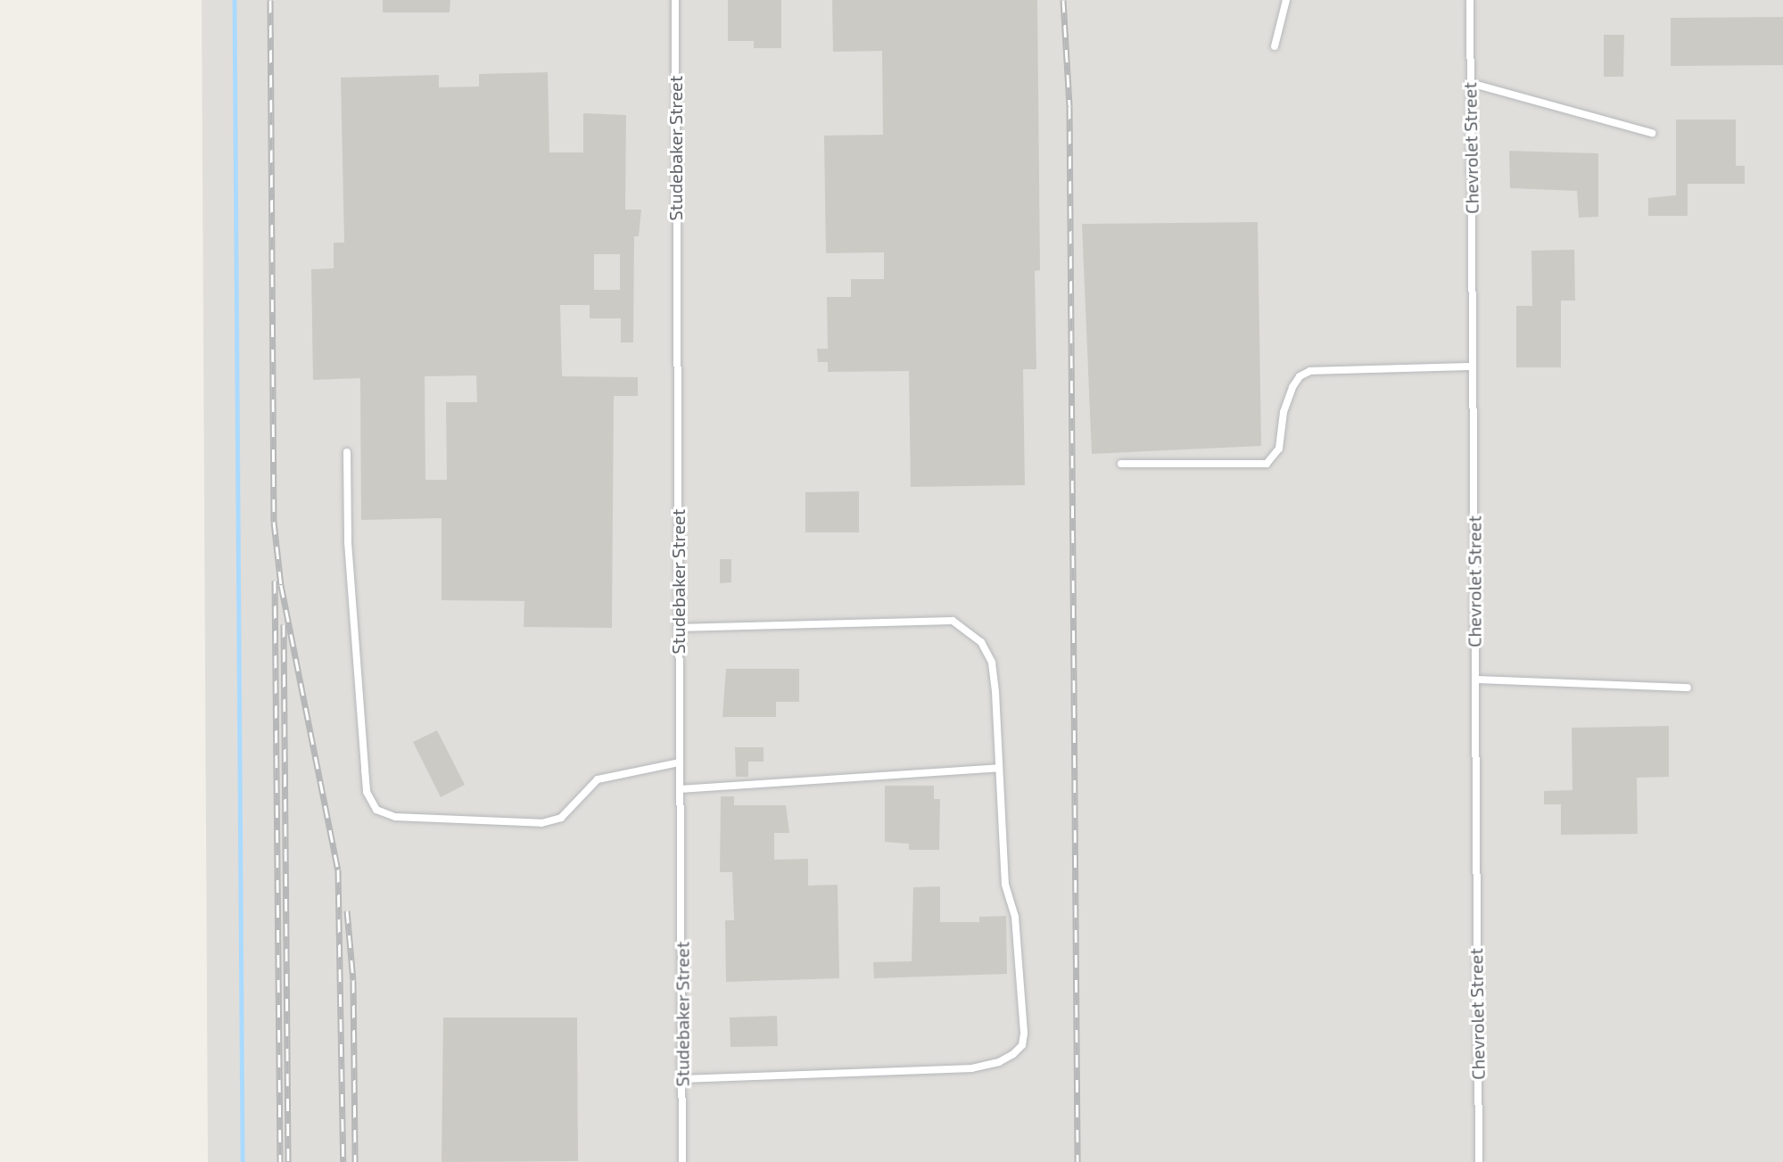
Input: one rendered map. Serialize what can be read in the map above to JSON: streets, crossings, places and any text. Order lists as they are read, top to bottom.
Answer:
{
  "streets": {
    "lane": ["Studebaker Street", "Chevrolet Street"]
  }
}
